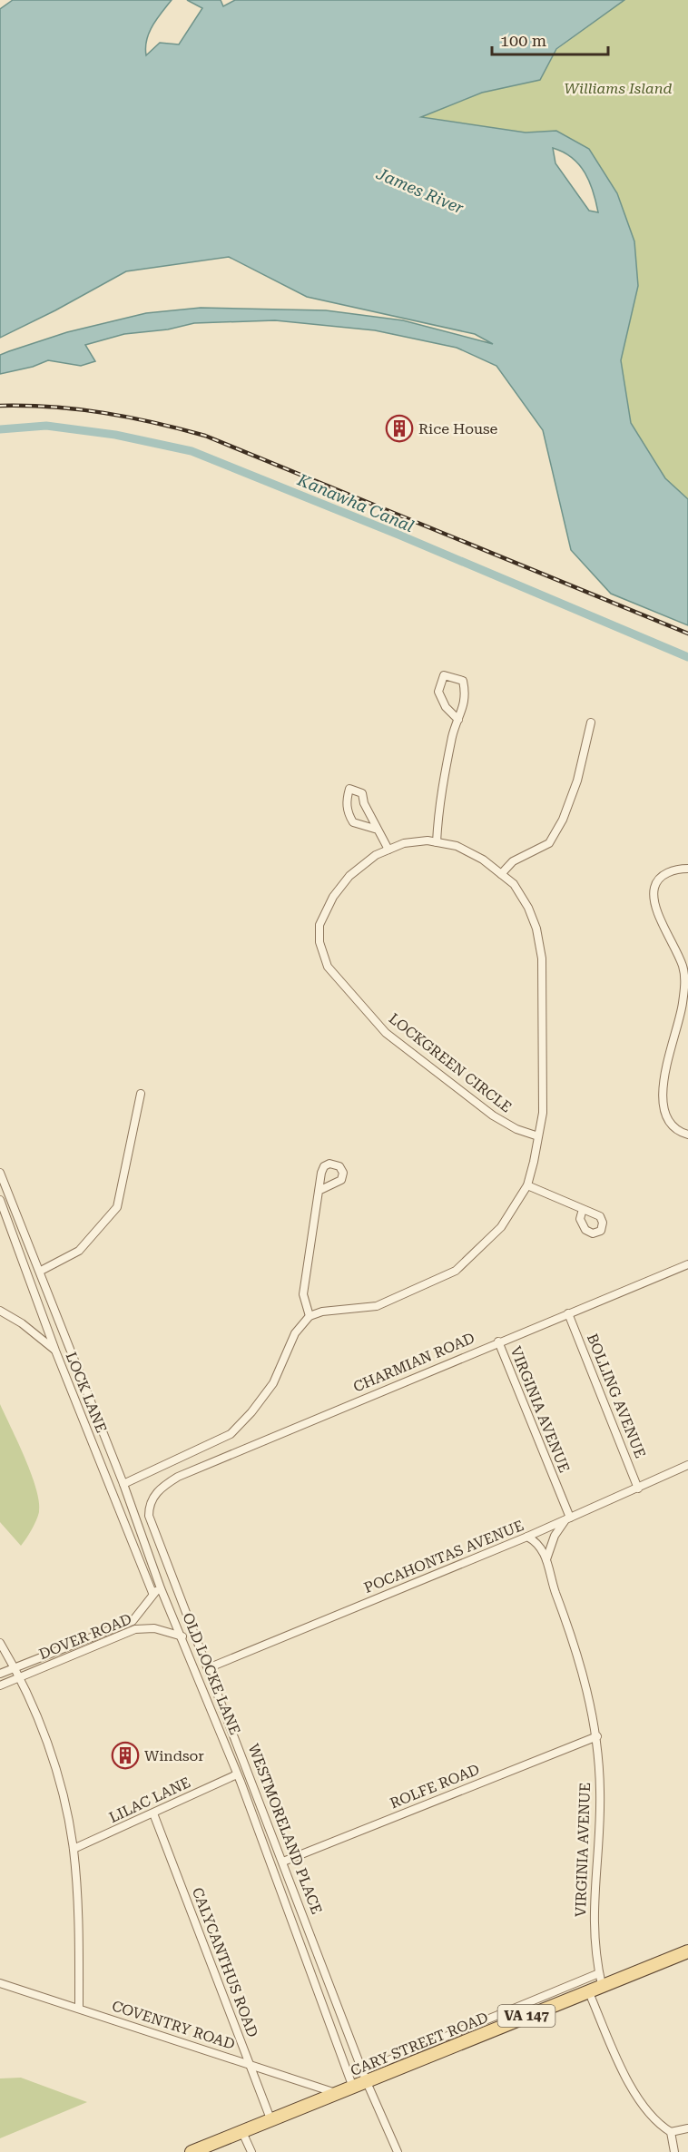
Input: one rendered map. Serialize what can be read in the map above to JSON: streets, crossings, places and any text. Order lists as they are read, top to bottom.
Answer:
{
  "streets": {
    "main road": ["VA 147", "CARY STREET ROAD"],
    "street": [
      "LOCKGREEN CIRCLE",
      "CHARMIAN ROAD",
      "LOCK LANE",
      "BOLLING AVENUE",
      "VIRGINIA AVENUE",
      "POCAHONTAS AVENUE",
      "DOVER ROAD",
      "OLD LOCKE LANE",
      "ROLFE ROAD",
      "LILAC LANE",
      "WESTMORELAND PLACE",
      "CALYCANTHUS ROAD",
      "COVENTRY ROAD"
    ]
  },
  "crossings": [
    ["CHARMIAN ROAD", "BOLLING AVENUE"],
    ["CHARMIAN ROAD", "VIRGINIA AVENUE"],
    ["CHARMIAN ROAD", "WESTMORELAND PLACE"],
    ["LOCK LANE", "DOVER ROAD"],
    ["BOLLING AVENUE", "POCAHONTAS AVENUE"],
    ["VIRGINIA AVENUE", "POCAHONTAS AVENUE"],
    ["VIRGINIA AVENUE", "ROLFE ROAD"],
    ["VIRGINIA AVENUE", "CARY STREET ROAD"],
    ["POCAHONTAS AVENUE", "WESTMORELAND PLACE"],
    ["DOVER ROAD", "OLD LOCKE LANE"],
    ["OLD LOCKE LANE", "LILAC LANE"],
    ["OLD LOCKE LANE", "CARY STREET ROAD"],
    ["ROLFE ROAD", "WESTMORELAND PLACE"],
    ["LILAC LANE", "CALYCANTHUS ROAD"],
    ["WESTMORELAND PLACE", "CARY STREET ROAD"],
    ["CALYCANTHUS ROAD", "COVENTRY ROAD"],
    ["CALYCANTHUS ROAD", "CARY STREET ROAD"],
    ["COVENTRY ROAD", "CARY STREET ROAD"]
  ],
  "water": ["James River", "Kanawha Canal"],
  "parks": ["Williams Island"],
  "places": {
    "building": ["Rice House", "Windsor"]
  },
  "scale_bar": "100 m"
}
